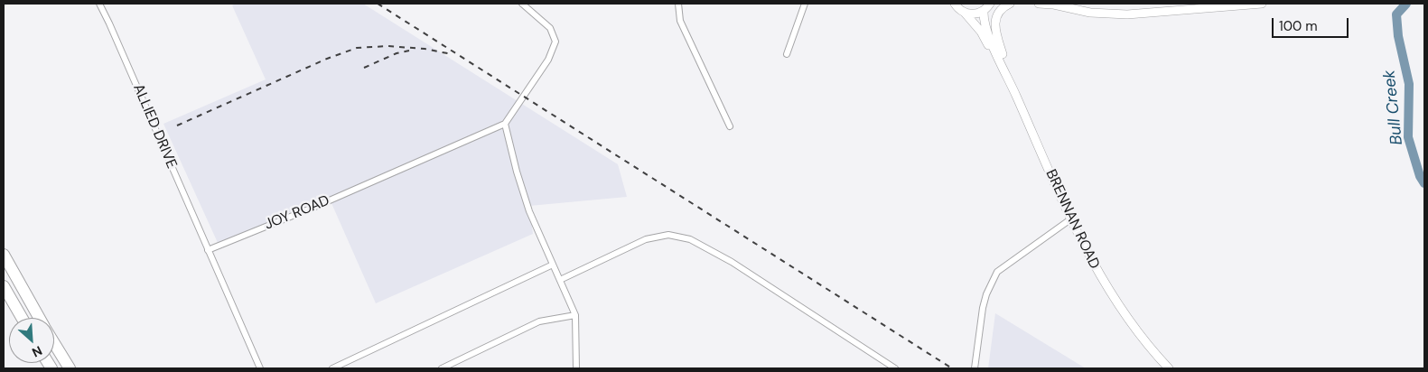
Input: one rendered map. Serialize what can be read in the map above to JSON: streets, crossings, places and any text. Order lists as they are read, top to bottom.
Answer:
{
  "streets": {
    "street": ["ALLIED DRIVE", "JOY ROAD", "BRENNAN ROAD"]
  },
  "crossings": [
    ["ALLIED DRIVE", "JOY ROAD"]
  ],
  "water": ["Bull Creek"],
  "scale_bar": "100 m",
  "north": "bottom right"
}
